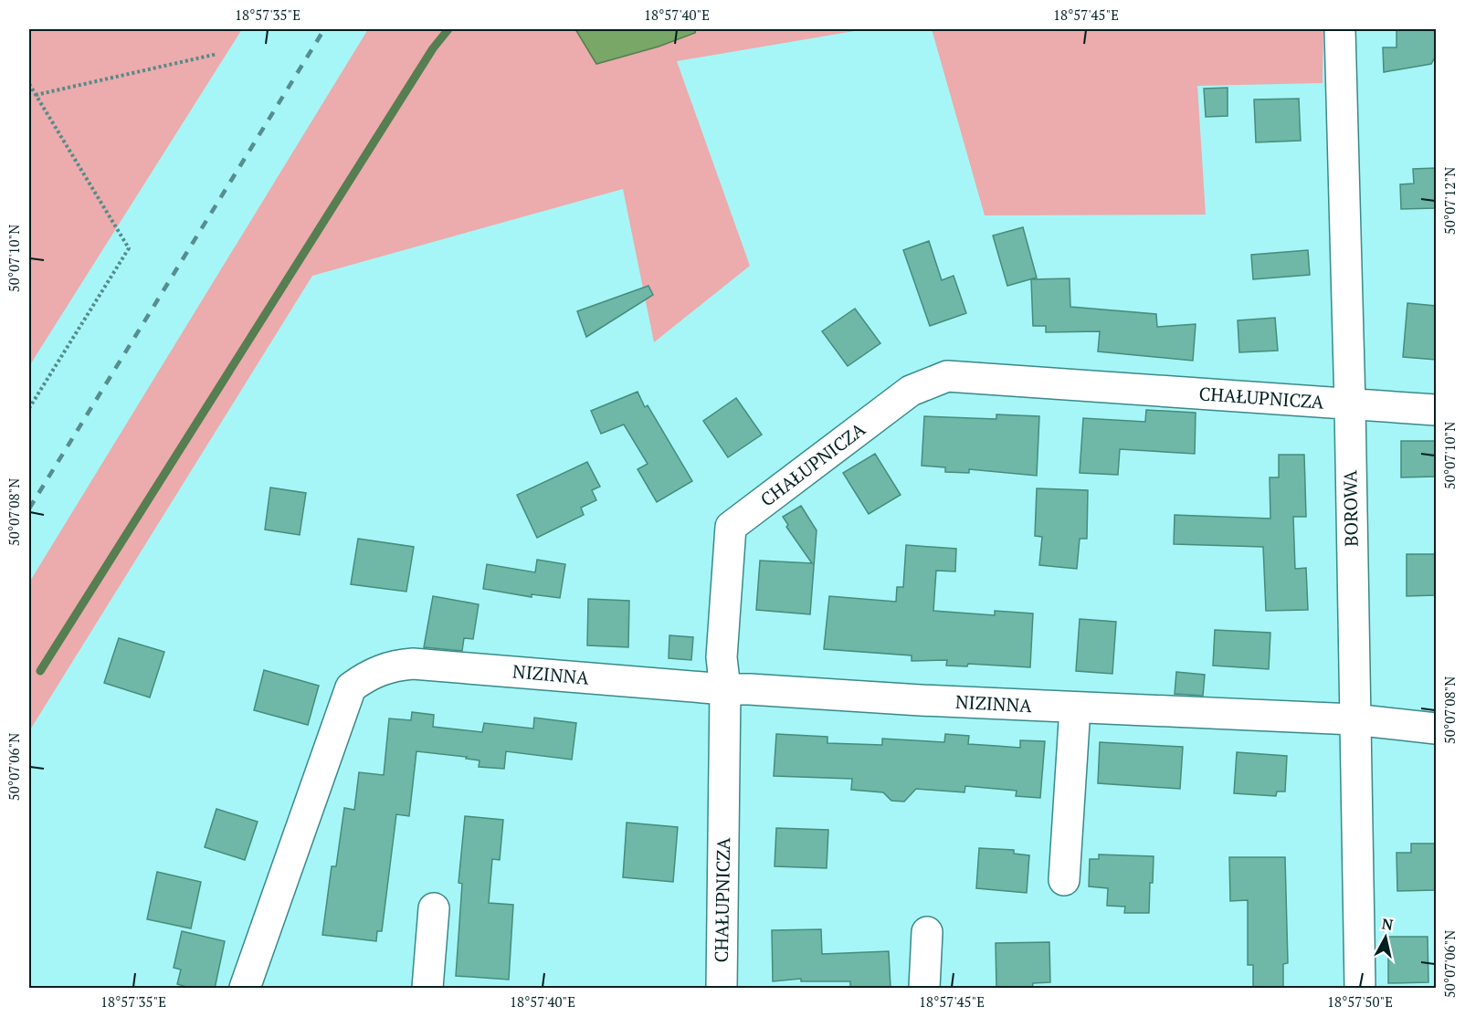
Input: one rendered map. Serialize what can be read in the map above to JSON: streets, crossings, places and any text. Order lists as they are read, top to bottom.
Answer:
{
  "streets": {
    "street": ["CHAŁUPNICZA", "BOROWA", "NIZINNA"]
  },
  "crossings": [
    ["CHAŁUPNICZA", "BOROWA"],
    ["CHAŁUPNICZA", "NIZINNA"],
    ["BOROWA", "NIZINNA"]
  ],
  "north": "top",
  "coordinates": [
    "18°57'35\"E",
    "18°57'40\"E",
    "18°57'45\"E",
    "50°07'12\"N",
    "50°07'10\"N",
    "50°07'08\"N",
    "50°07'06\"N",
    "18°57'50\"E"
  ]
}
